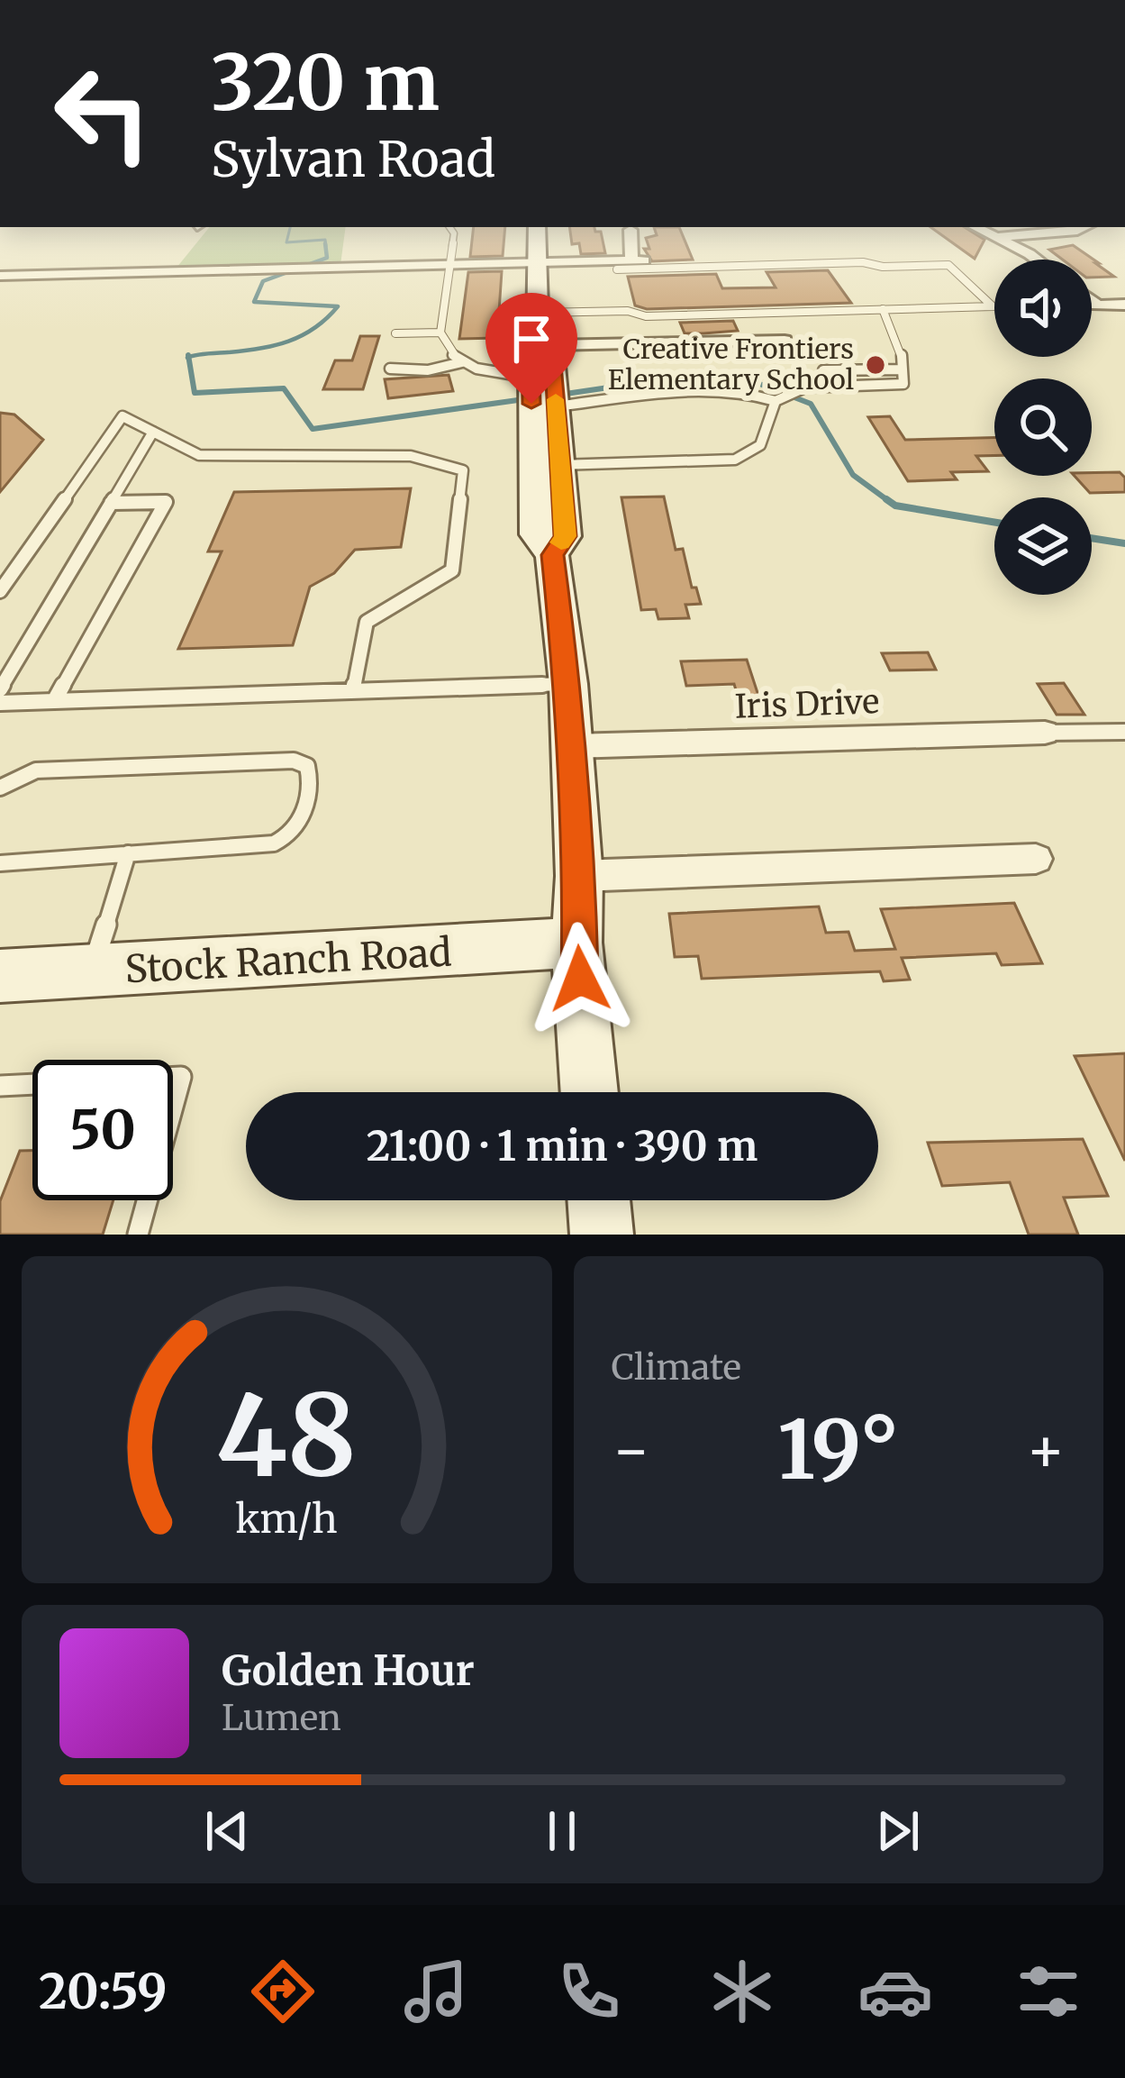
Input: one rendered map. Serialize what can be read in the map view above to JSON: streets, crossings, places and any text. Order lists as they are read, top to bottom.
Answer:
{
  "streets": {
    "main road": ["Stock Ranch Road"],
    "street": ["Iris Drive"]
  },
  "places": ["Creative Frontiers Elementary School"],
  "page": {
    "turn": ["320 m", "Sylvan Road"],
    "limit": "50",
    "trip": "21:00 · 1 min · 390 m",
    "tile": "Climate",
    "heat": ["−", "19°", "+"],
    "song": ["Golden Hour", "Lumen"],
    "tabs": "20:59",
    "gauge": ["48", "km/h"]
  }
}
